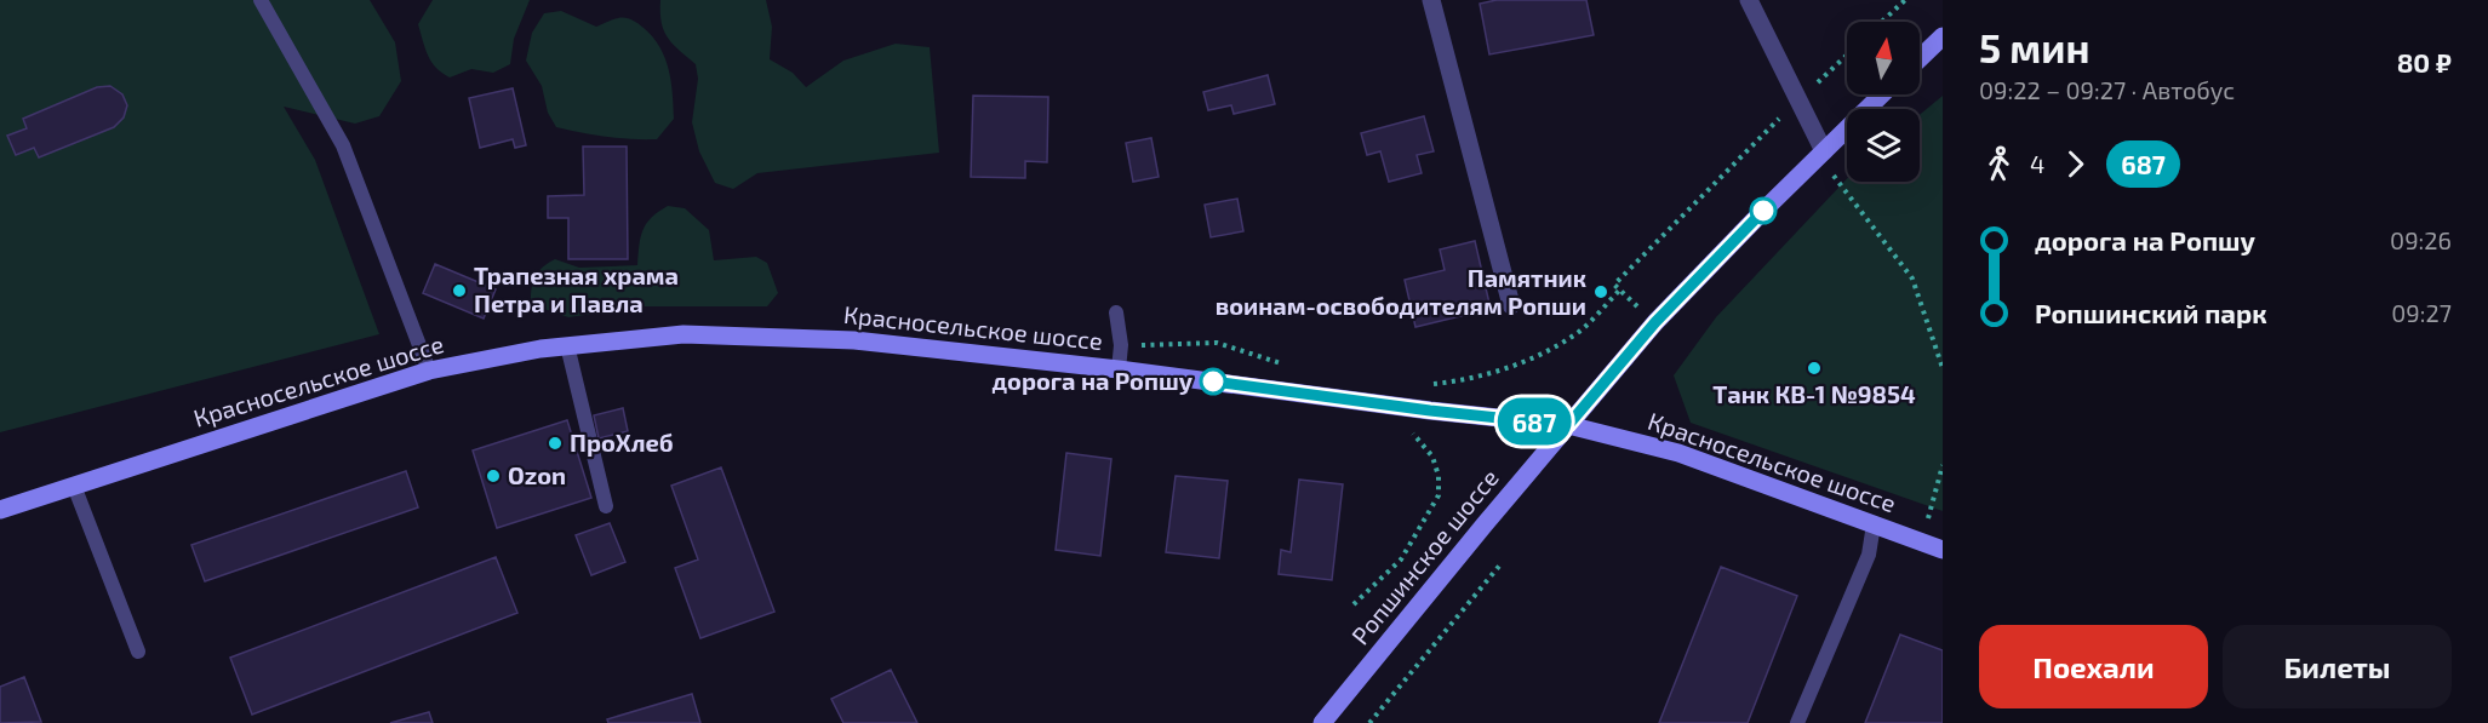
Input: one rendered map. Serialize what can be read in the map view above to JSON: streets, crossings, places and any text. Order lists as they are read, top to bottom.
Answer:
{
  "streets": {
    "main road": ["Красносельское шоссе", "Ропшинское шоссе"]
  },
  "crossings": [
    ["Красносельское шоссе", "Ропшинское шоссе"]
  ],
  "places": [
    "Трапезная храма Петра и Павла",
    "Памятник воинам-освободителям Ропши",
    "Танк КВ-1 №9854",
    "дорога на Ропшу",
    "ПроХлеб",
    "Ozon"
  ],
  "lines": ["bus line 687"],
  "north": "top",
  "page": {
    "on_map": "687",
    "heading": ["5 мин", "09:22 – 09:27 · Автобус", "80 ₽"],
    "legs": ["4", "687"],
    "list": [
      {
        "name": "дорога на Ропшу",
        "value": "09:26"
      },
      {
        "name": "Ропшинский парк",
        "value": "09:27"
      }
    ],
    "buttons": ["Поехали", "Билеты"]
  }
}
